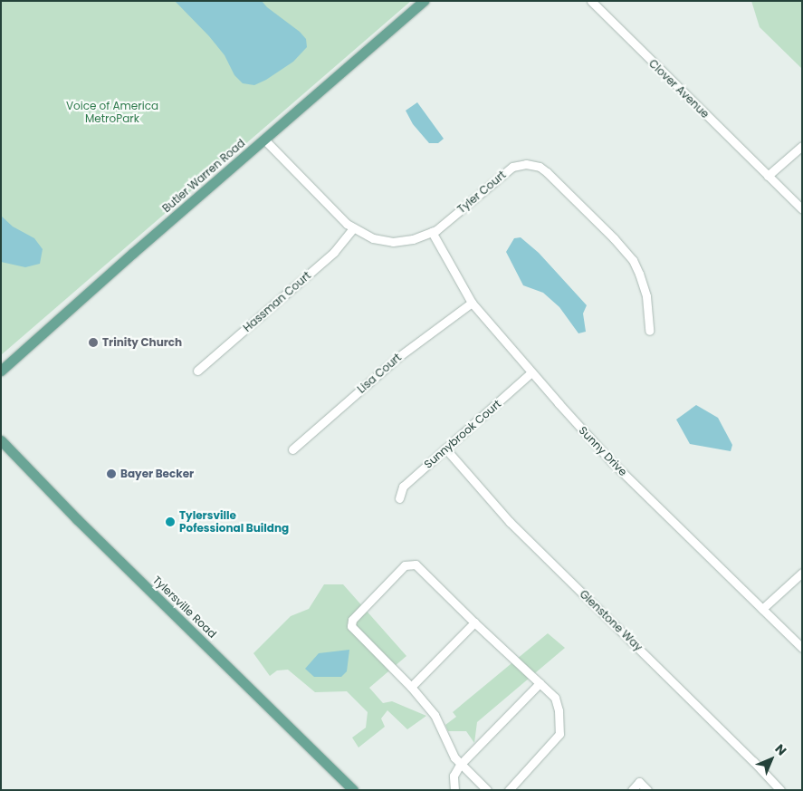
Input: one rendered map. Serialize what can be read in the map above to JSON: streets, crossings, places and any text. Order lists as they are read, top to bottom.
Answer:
{
  "streets": {
    "main road": ["Butler Warren Road", "Tylersville Road"],
    "street": [
      "Clover Avenue",
      "Tyler Court",
      "Hassman Court",
      "Lisa Court",
      "Sunnybrook Court",
      "Sunny Drive",
      "Glenstone Way"
    ]
  },
  "crossings": [
    ["Butler Warren Road", "Tyler Court"],
    ["Tyler Court", "Hassman Court"],
    ["Tyler Court", "Sunny Drive"],
    ["Lisa Court", "Sunny Drive"],
    ["Sunnybrook Court", "Sunny Drive"],
    ["Sunnybrook Court", "Glenstone Way"]
  ],
  "parks": ["Voice of America MetroPark"],
  "places": ["Trinity Church", "Bayer Becker", "Tylersville Pofessional Buildng"],
  "north": "top right"
}
